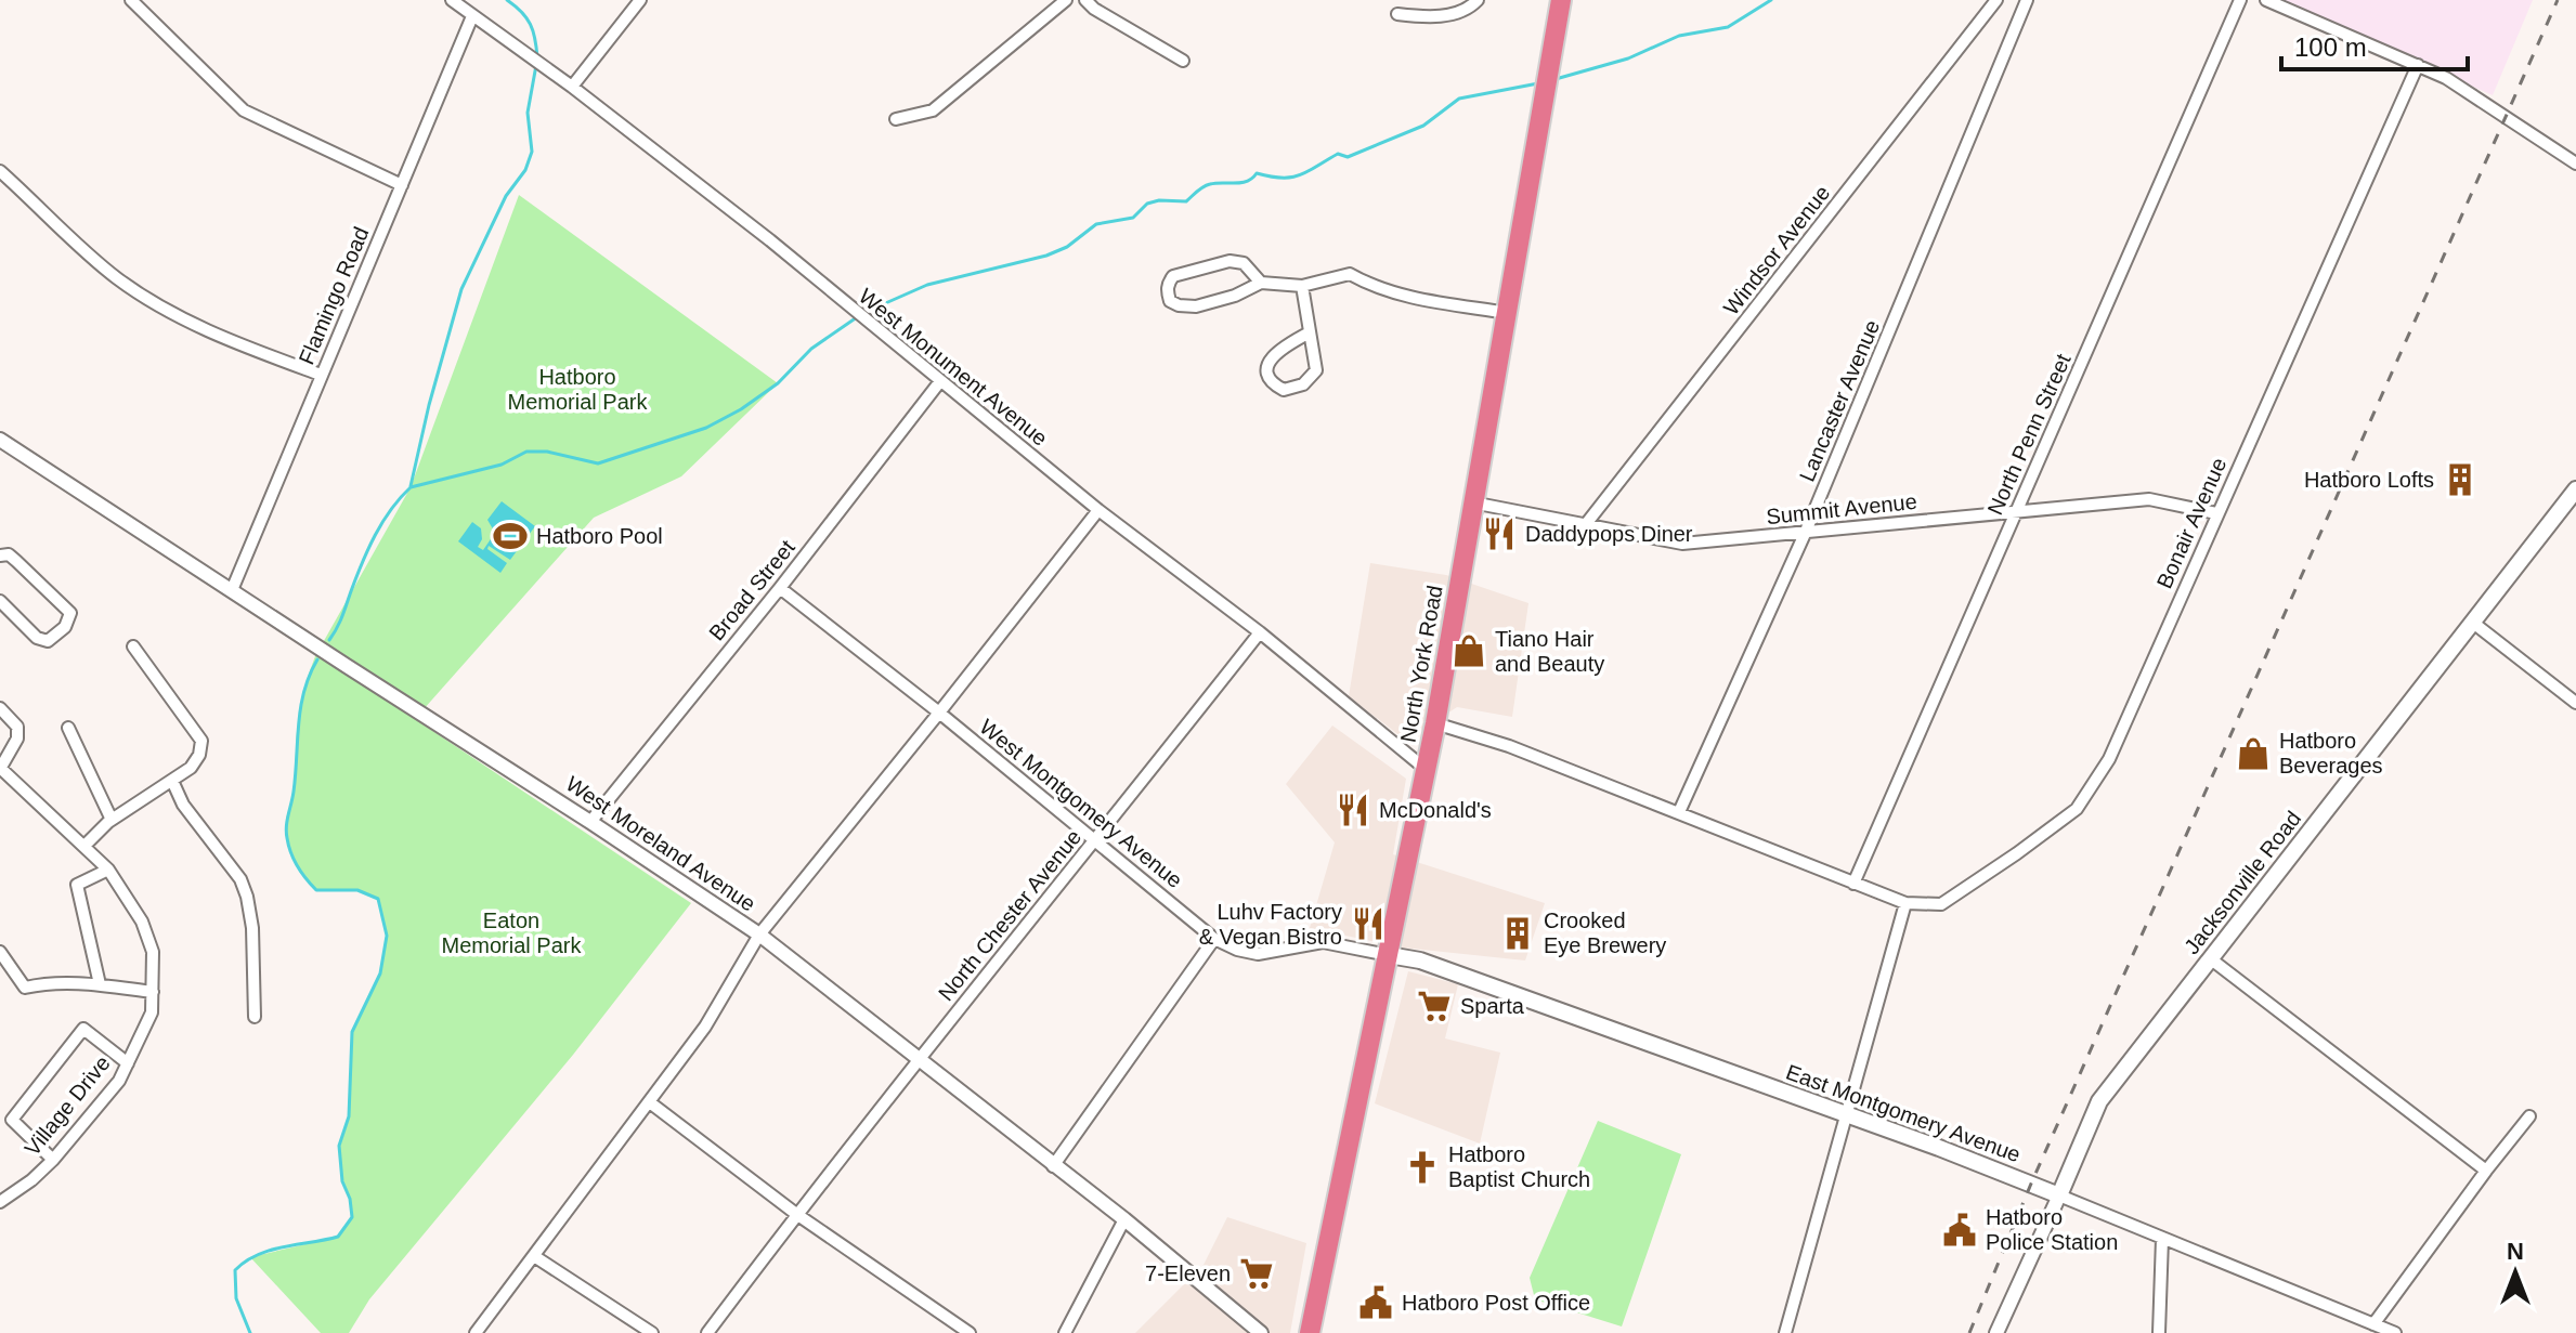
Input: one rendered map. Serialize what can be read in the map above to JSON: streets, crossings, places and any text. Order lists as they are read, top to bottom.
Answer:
{
  "streets": {
    "highway": ["North York Road"],
    "main road": ["Jacksonville Road", "East Montgomery Avenue"],
    "street": [
      "Windsor Avenue",
      "Flamingo Road",
      "West Monument Avenue",
      "Lancaster Avenue",
      "North Penn Street",
      "Summit Avenue",
      "Bonair Avenue",
      "Broad Street",
      "West Montgomery Avenue",
      "West Moreland Avenue",
      "North Chester Avenue",
      "Village Drive"
    ]
  },
  "crossings": [
    ["Windsor Avenue", "Summit Avenue"],
    ["Flamingo Road", "West Monument Avenue"],
    ["Flamingo Road", "West Moreland Avenue"],
    ["West Monument Avenue", "Broad Street"],
    ["West Monument Avenue", "North York Road"],
    ["West Monument Avenue", "North Chester Avenue"],
    ["Lancaster Avenue", "Summit Avenue"],
    ["North Penn Street", "Summit Avenue"],
    ["Summit Avenue", "Bonair Avenue"],
    ["Summit Avenue", "North York Road"],
    ["Broad Street", "West Montgomery Avenue"],
    ["Broad Street", "West Moreland Avenue"],
    ["North York Road", "West Montgomery Avenue"],
    ["North York Road", "East Montgomery Avenue"],
    ["West Montgomery Avenue", "North Chester Avenue"],
    ["West Montgomery Avenue", "East Montgomery Avenue"],
    ["West Moreland Avenue", "North Chester Avenue"],
    ["Jacksonville Road", "East Montgomery Avenue"]
  ],
  "parks": ["Hatboro Memorial Park", "Eaton Memorial Park"],
  "places": {
    "building": ["Hatboro Lofts", "Crooked Eye Brewery"],
    "restaurant": ["Daddypops Diner", "McDonald's", "Luhv Factory & Vegan Bistro"],
    "sports": ["Hatboro Pool"],
    "shop": ["Tiano Hair and Beauty", "Hatboro Beverages"],
    "supermarket": ["Sparta", "7-Eleven"],
    "church": ["Hatboro Baptist Church"],
    "public building": ["Hatboro Police Station", "Hatboro Post Office"]
  },
  "scale_bar": "100 m",
  "north": "top"
}
